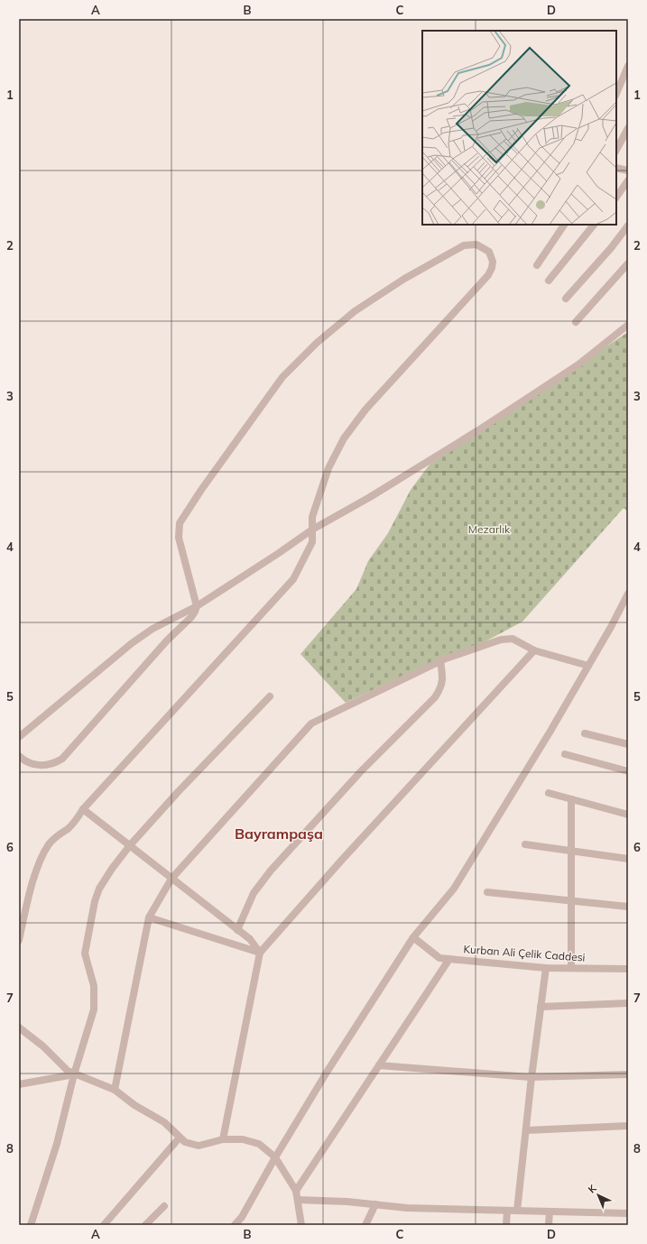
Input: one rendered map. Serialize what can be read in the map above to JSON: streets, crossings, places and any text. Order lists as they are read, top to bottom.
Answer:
{
  "streets": {
    "street": ["Kurban Ali Çelik Caddesi"]
  },
  "districts": ["Bayrampaşa"],
  "parks": ["Mezarlık"],
  "north": "top left",
  "grid": {
    "columns": [
      "A",
      "B",
      "C",
      "D"
    ],
    "rows": [
      "1",
      "2",
      "3",
      "4",
      "5",
      "6",
      "7",
      "8"
    ]
  }
}
